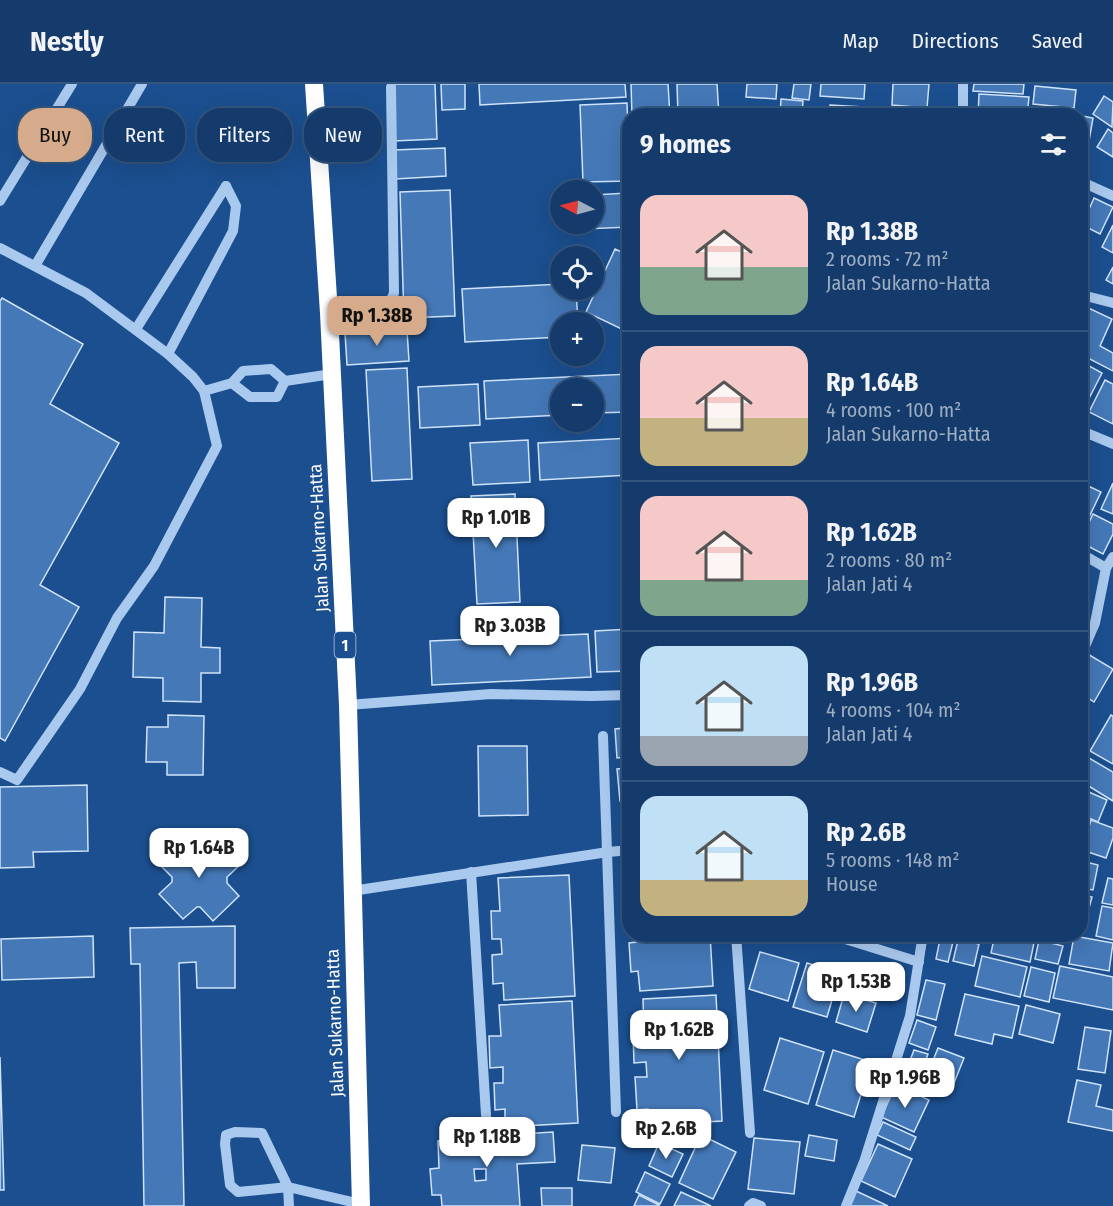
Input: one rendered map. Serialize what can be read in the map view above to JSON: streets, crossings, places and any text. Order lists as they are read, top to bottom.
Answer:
{
  "streets": {
    "highway": ["Jalan Sukarno-Hatta", "1"]
  },
  "north": "left",
  "page": {
    "header": "Nestly",
    "nav": ["Map", "Directions", "Saved"],
    "chip": [
      "Buy",
      "Rent",
      "Filters",
      "New"
    ],
    "heading": "9 homes",
    "map_buttons": ["+", "−"],
    "list": [
      {
        "name": "Rp 1.38B",
        "note": "2 rooms · 72 m² · Jalan Sukarno-Hatta"
      },
      {
        "name": "Rp 1.64B",
        "note": "4 rooms · 100 m² · Jalan Sukarno-Hatta"
      },
      {
        "name": "Rp 1.62B",
        "note": "2 rooms · 80 m² · Jalan Jati 4"
      },
      {
        "name": "Rp 1.96B",
        "note": "4 rooms · 104 m² · Jalan Jati 4"
      },
      {
        "name": "Rp 2.6B",
        "note": "5 rooms · 148 m² · House"
      }
    ],
    "price": [
      "Rp 1.38B",
      "Rp 1.01B",
      "Rp 3.03B",
      "Rp 1.64B",
      "Rp 1.53B",
      "Rp 1.62B",
      "Rp 1.96B",
      "Rp 2.6B",
      "Rp 1.18B"
    ]
  }
}
